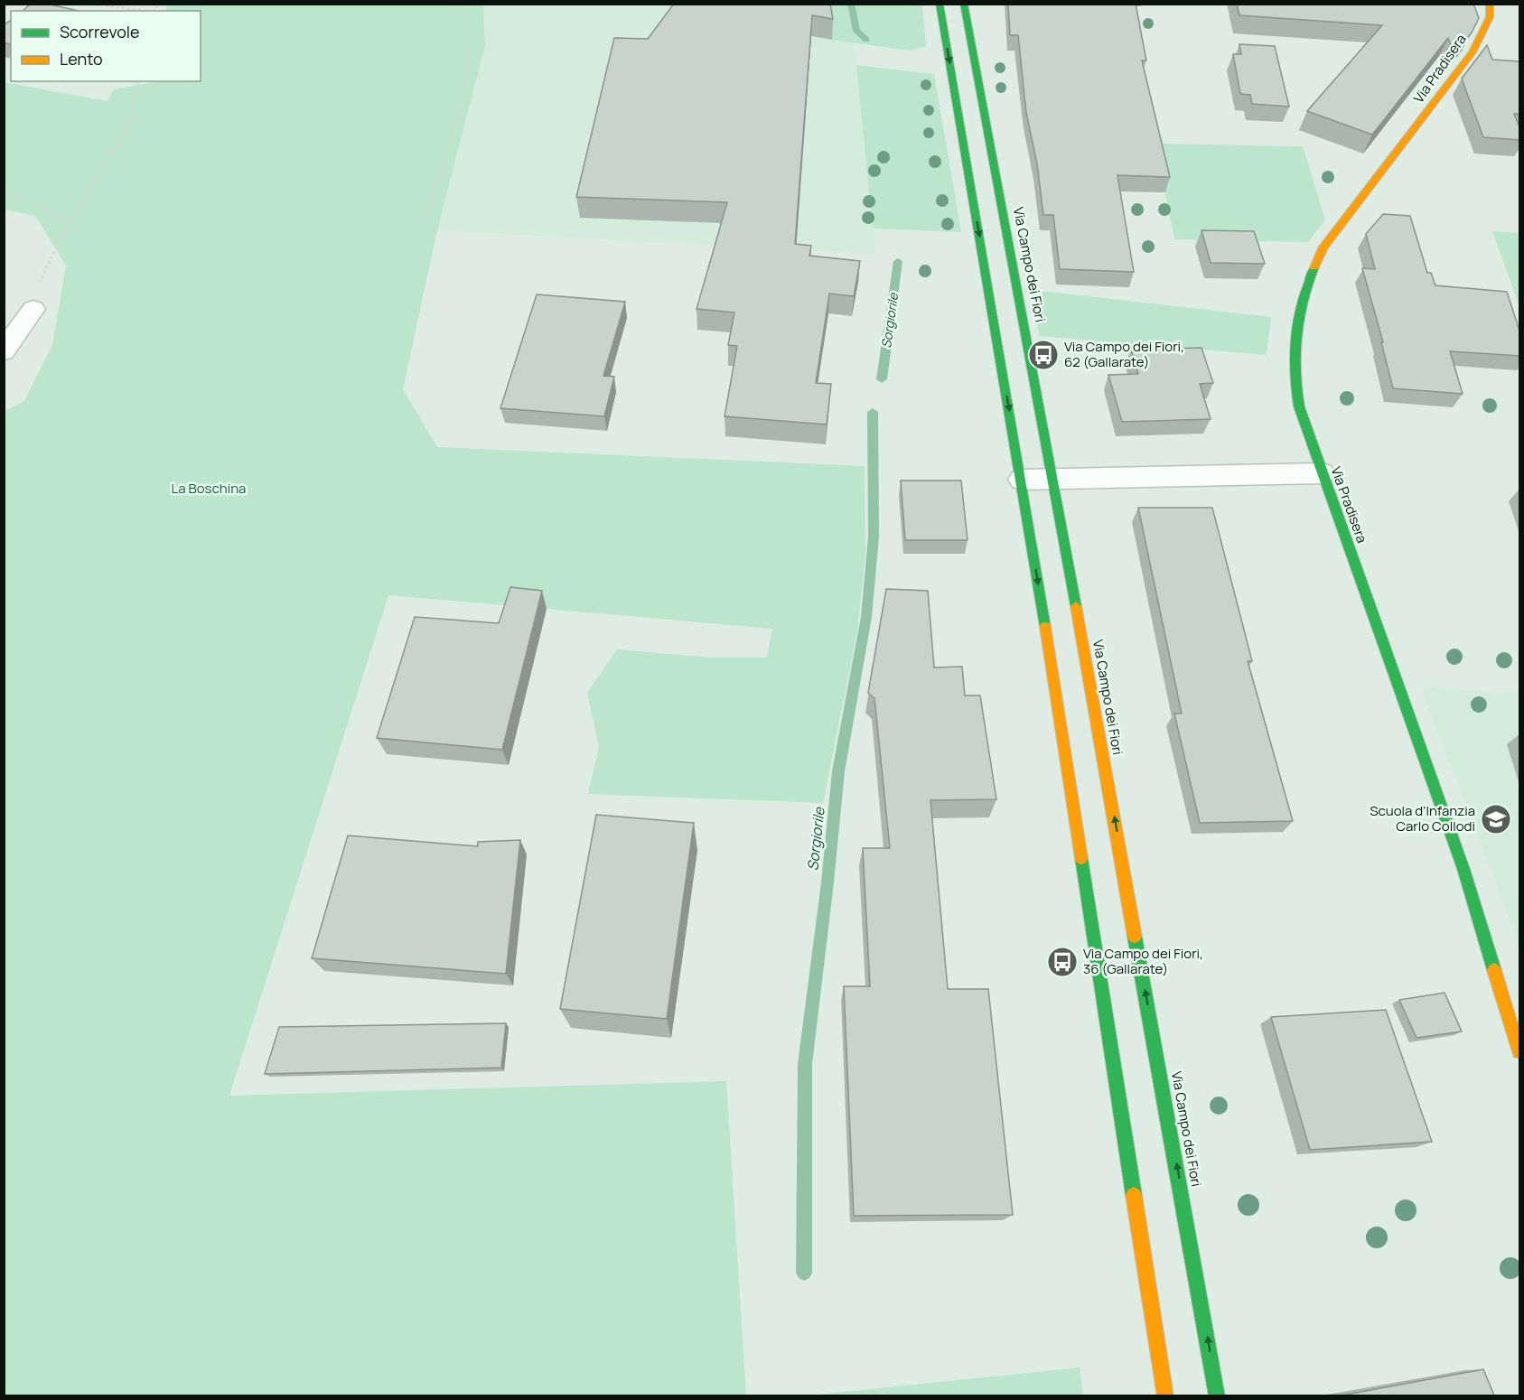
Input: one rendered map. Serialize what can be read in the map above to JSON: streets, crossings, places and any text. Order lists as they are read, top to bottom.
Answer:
{
  "streets": {
    "street": ["Via Pradisera", "Via Campo dei Fiori"]
  },
  "water": ["Sorgiorile"],
  "parks": ["La Boschina"],
  "places": {
    "bus stop": ["Via Campo dei Fiori, 62 (Gallarate)", "Via Campo dei Fiori, 36 (Gallarate)"],
    "school or university": ["Scuola d'Infanzia Carlo Collodi"]
  },
  "legend": ["Scorrevole", "Lento"]
}
